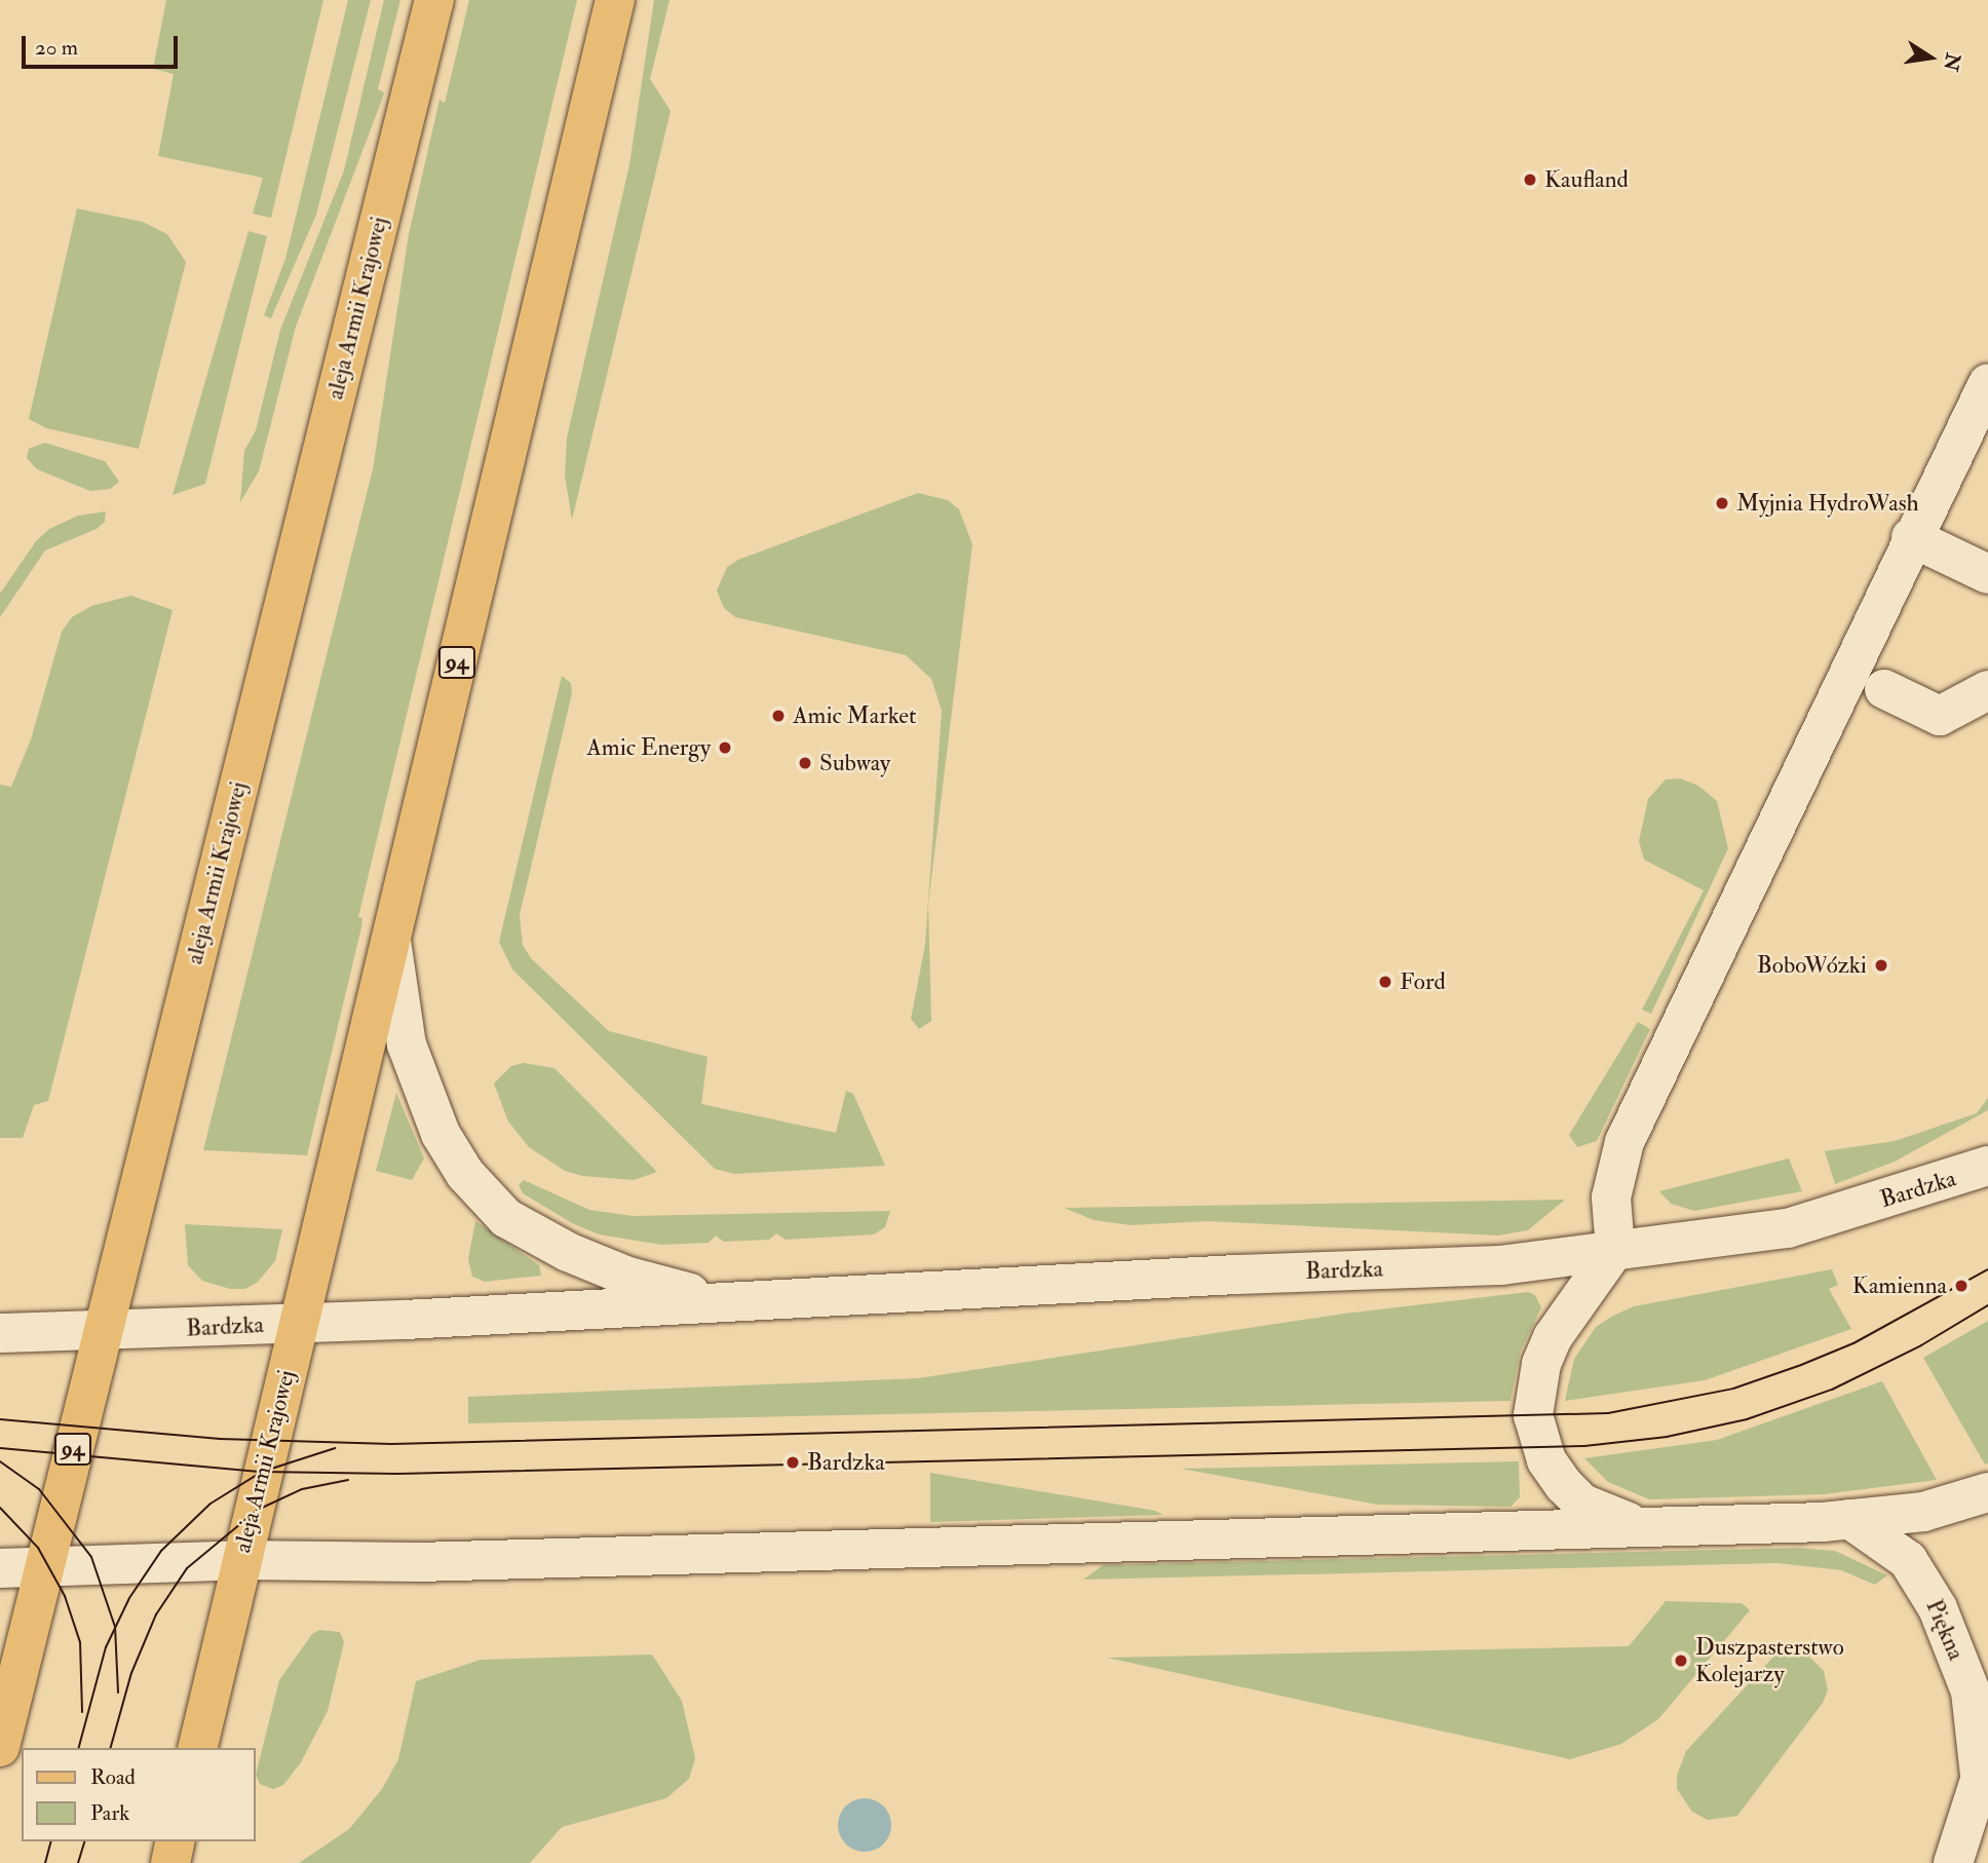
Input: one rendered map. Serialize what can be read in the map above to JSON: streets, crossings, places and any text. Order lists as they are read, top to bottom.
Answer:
{
  "streets": {
    "main road": ["aleja Armii Krajowej", "94"],
    "street": ["Bardzka", "Piękna"]
  },
  "crossings": [
    ["aleja Armii Krajowej", "Bardzka"]
  ],
  "places": [
    "Kaufland",
    "Myjnia HydroWash",
    "Amic Market",
    "Amic Energy",
    "Subway",
    "BoboWózki",
    "Ford",
    "Kamienna",
    "Bardzka",
    "Duszpasterstwo Kolejarzy"
  ],
  "legend": ["Road", "Park"],
  "scale_bar": "20 m",
  "north": "right"
}
